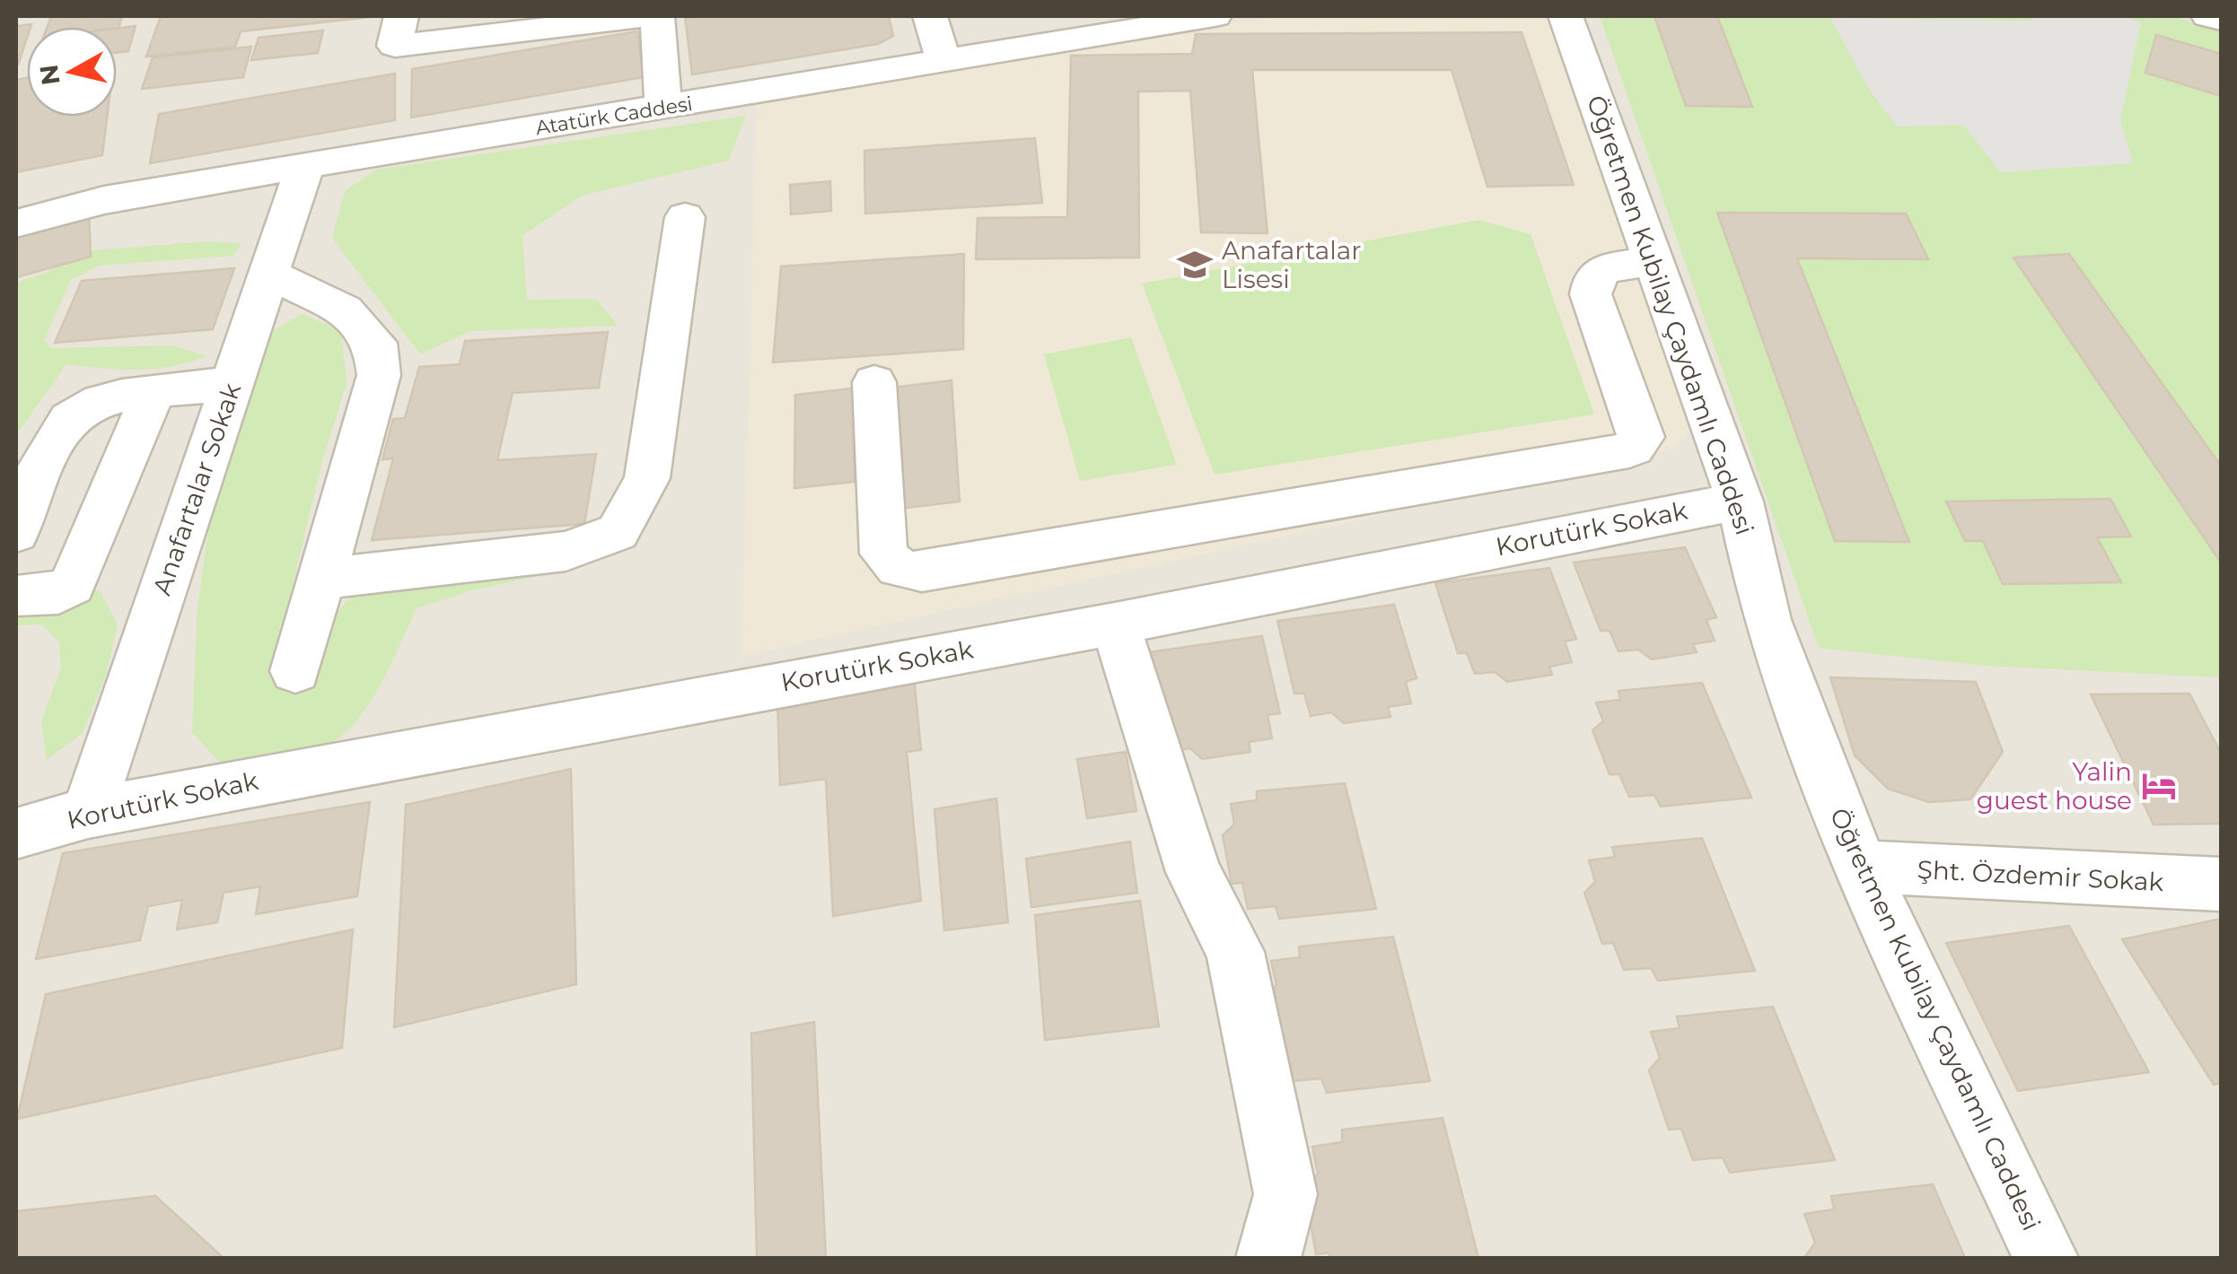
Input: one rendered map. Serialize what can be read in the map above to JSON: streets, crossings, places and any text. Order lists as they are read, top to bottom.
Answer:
{
  "streets": {
    "street": [
      "Atatürk Caddesi",
      "Öğretmen Kubilay Çaydamlı Caddesi",
      "Anafartalar Sokak",
      "Korutürk Sokak",
      "Şht. Özdemir Sokak"
    ]
  },
  "crossings": [
    ["Atatürk Caddesi", "Anafartalar Sokak"],
    ["Öğretmen Kubilay Çaydamlı Caddesi", "Korutürk Sokak"],
    ["Öğretmen Kubilay Çaydamlı Caddesi", "Şht. Özdemir Sokak"],
    ["Anafartalar Sokak", "Korutürk Sokak"]
  ],
  "places": {
    "school or university": ["Anafartalar Lisesi"],
    "hotel": ["Yalin guest house"]
  },
  "north": "left"
}
